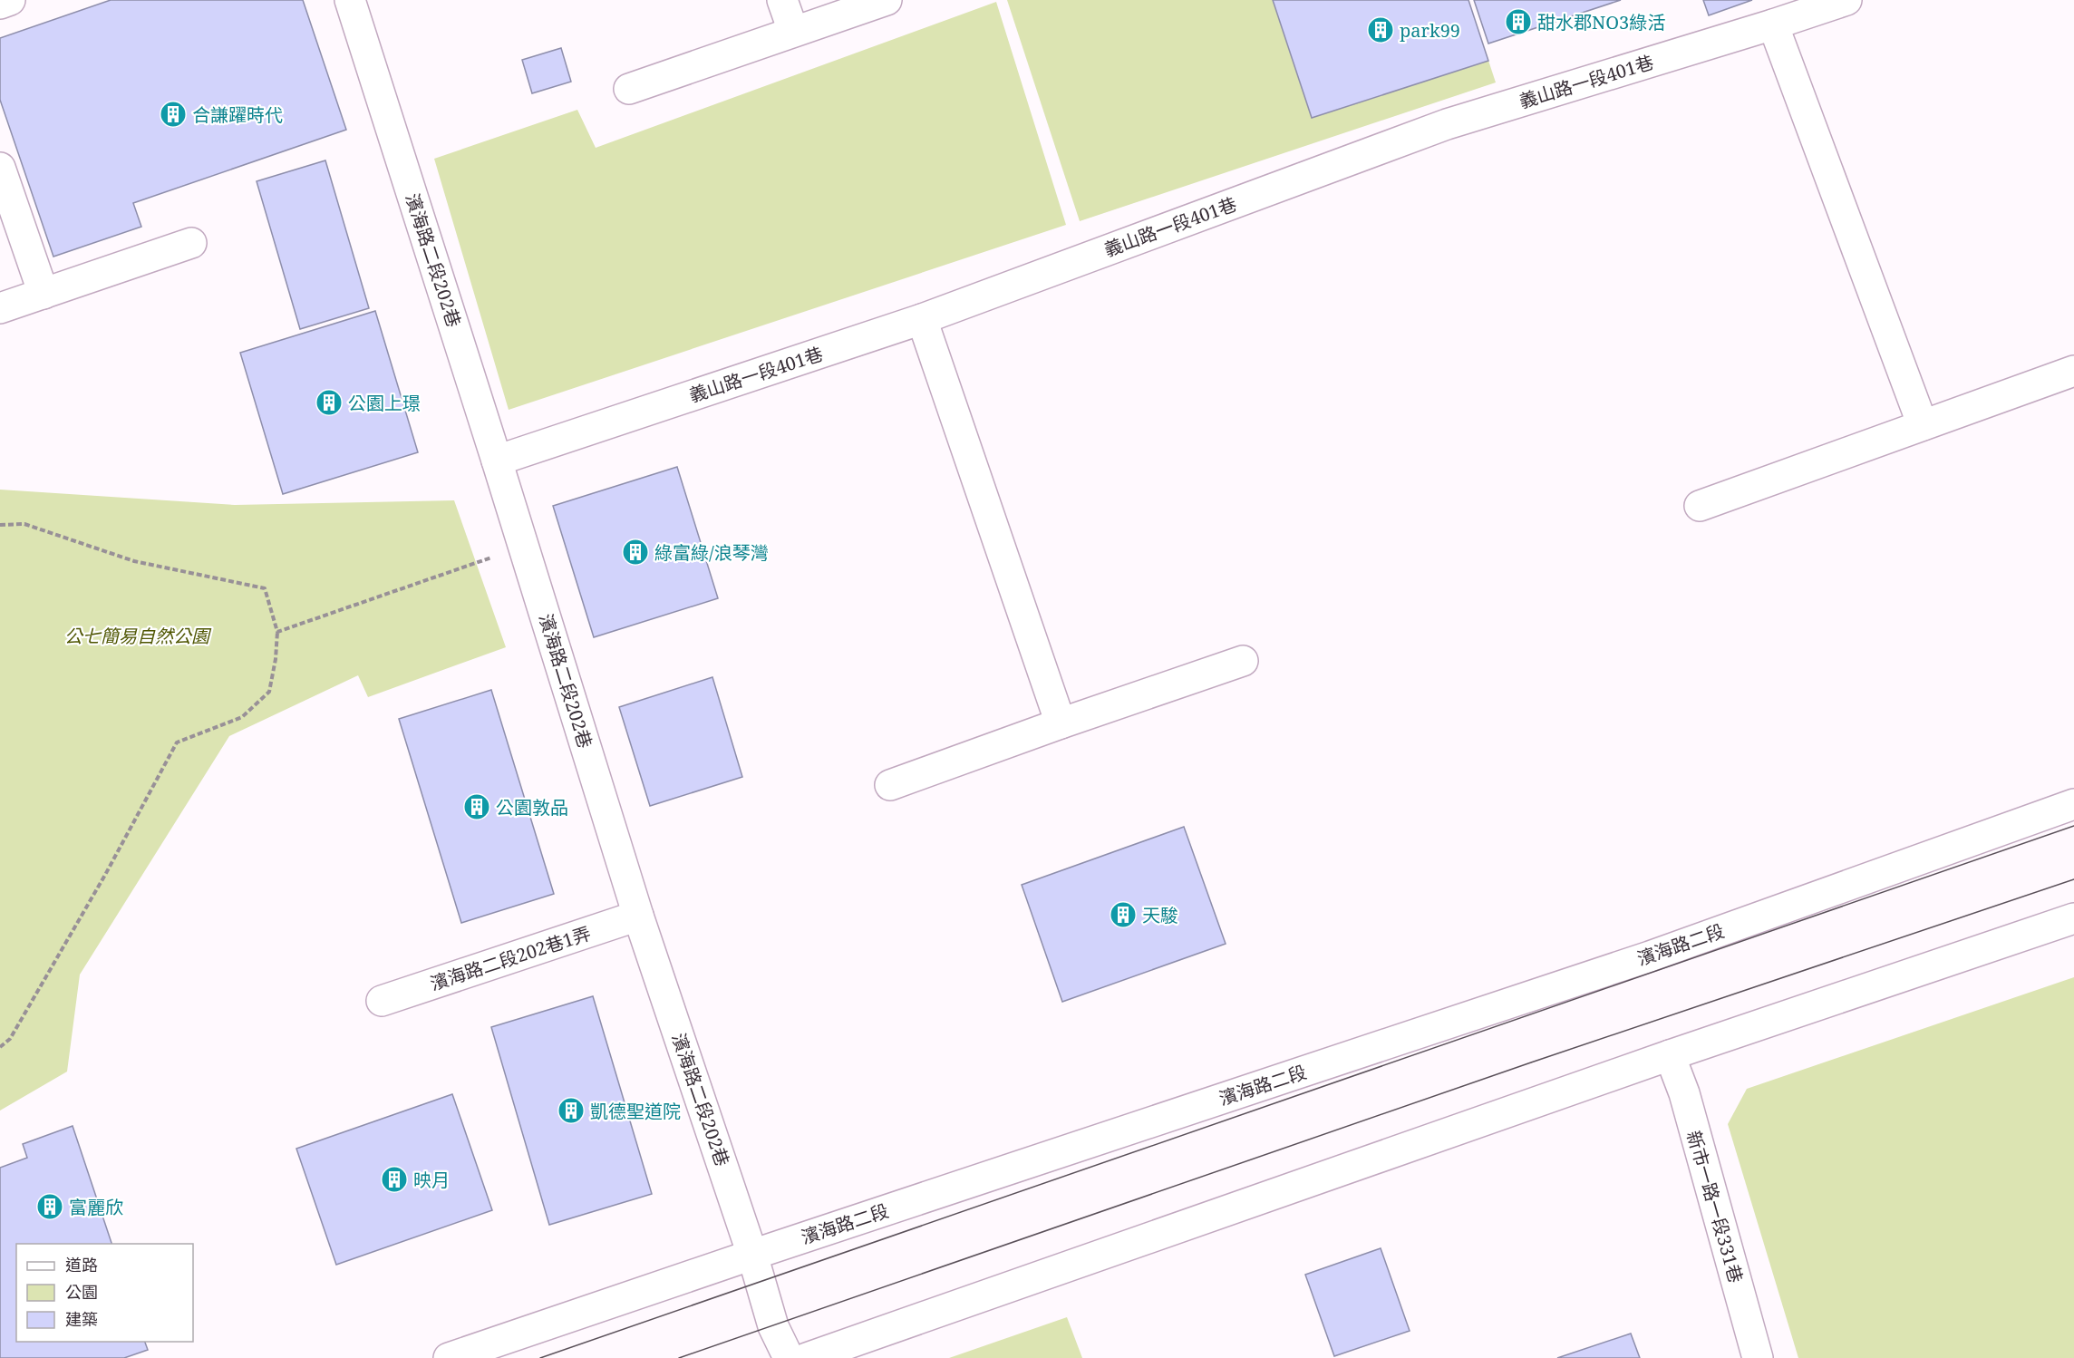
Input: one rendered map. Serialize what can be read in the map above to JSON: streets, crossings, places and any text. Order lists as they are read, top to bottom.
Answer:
{
  "streets": {
    "street": [
      "義山路一段401巷",
      "濱海路二段202巷",
      "濱海路二段",
      "濱海路二段202巷1弄",
      "新市一路一段331巷"
    ]
  },
  "crossings": [
    ["義山路一段401巷", "濱海路二段202巷"],
    ["濱海路二段202巷", "濱海路二段"],
    ["濱海路二段202巷", "濱海路二段202巷1弄"]
  ],
  "parks": ["公七簡易自然公園"],
  "places": {
    "building": [
      "甜水郡NO3綠活",
      "park99",
      "合謙躍時代",
      "公園上璟",
      "綠富綠/浪琴灣",
      "公園敦品",
      "天駿",
      "凱德聖道院",
      "映月",
      "富麗欣"
    ]
  },
  "legend": ["道路", "公園", "建築"]
}
